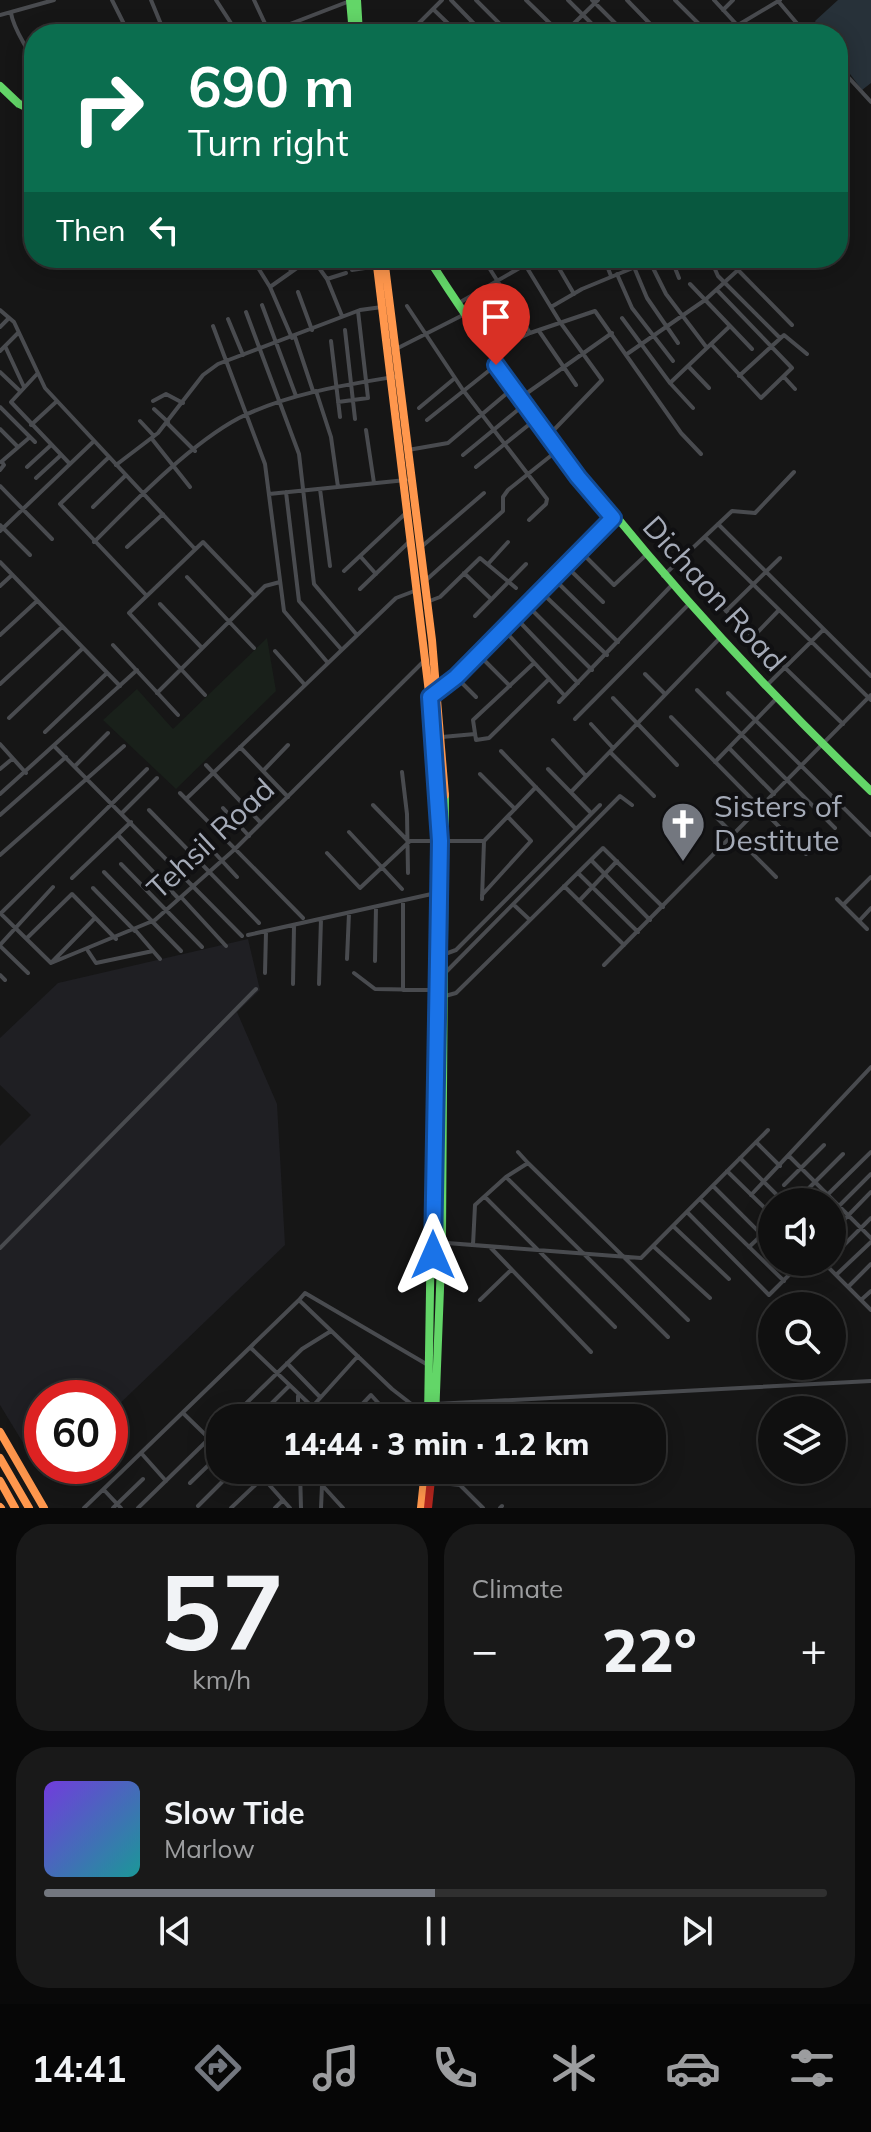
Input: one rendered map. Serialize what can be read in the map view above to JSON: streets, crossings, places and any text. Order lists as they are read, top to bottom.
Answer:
{
  "streets": {
    "main road": ["Dichaon Road"],
    "street": ["Tehsil Road"]
  },
  "places": {
    "church": ["Sisters of Destitute"]
  },
  "page": {
    "turn": ["690 m", "Turn right"],
    "then": "Then",
    "limit": "60",
    "trip": "14:44 · 3 min · 1.2 km",
    "tile": [
      ["57", "km/h"],
      "Climate"
    ],
    "heat": ["−", "22°", "+"],
    "song": ["Slow Tide", "Marlow"],
    "tabs": "14:41"
  }
}
